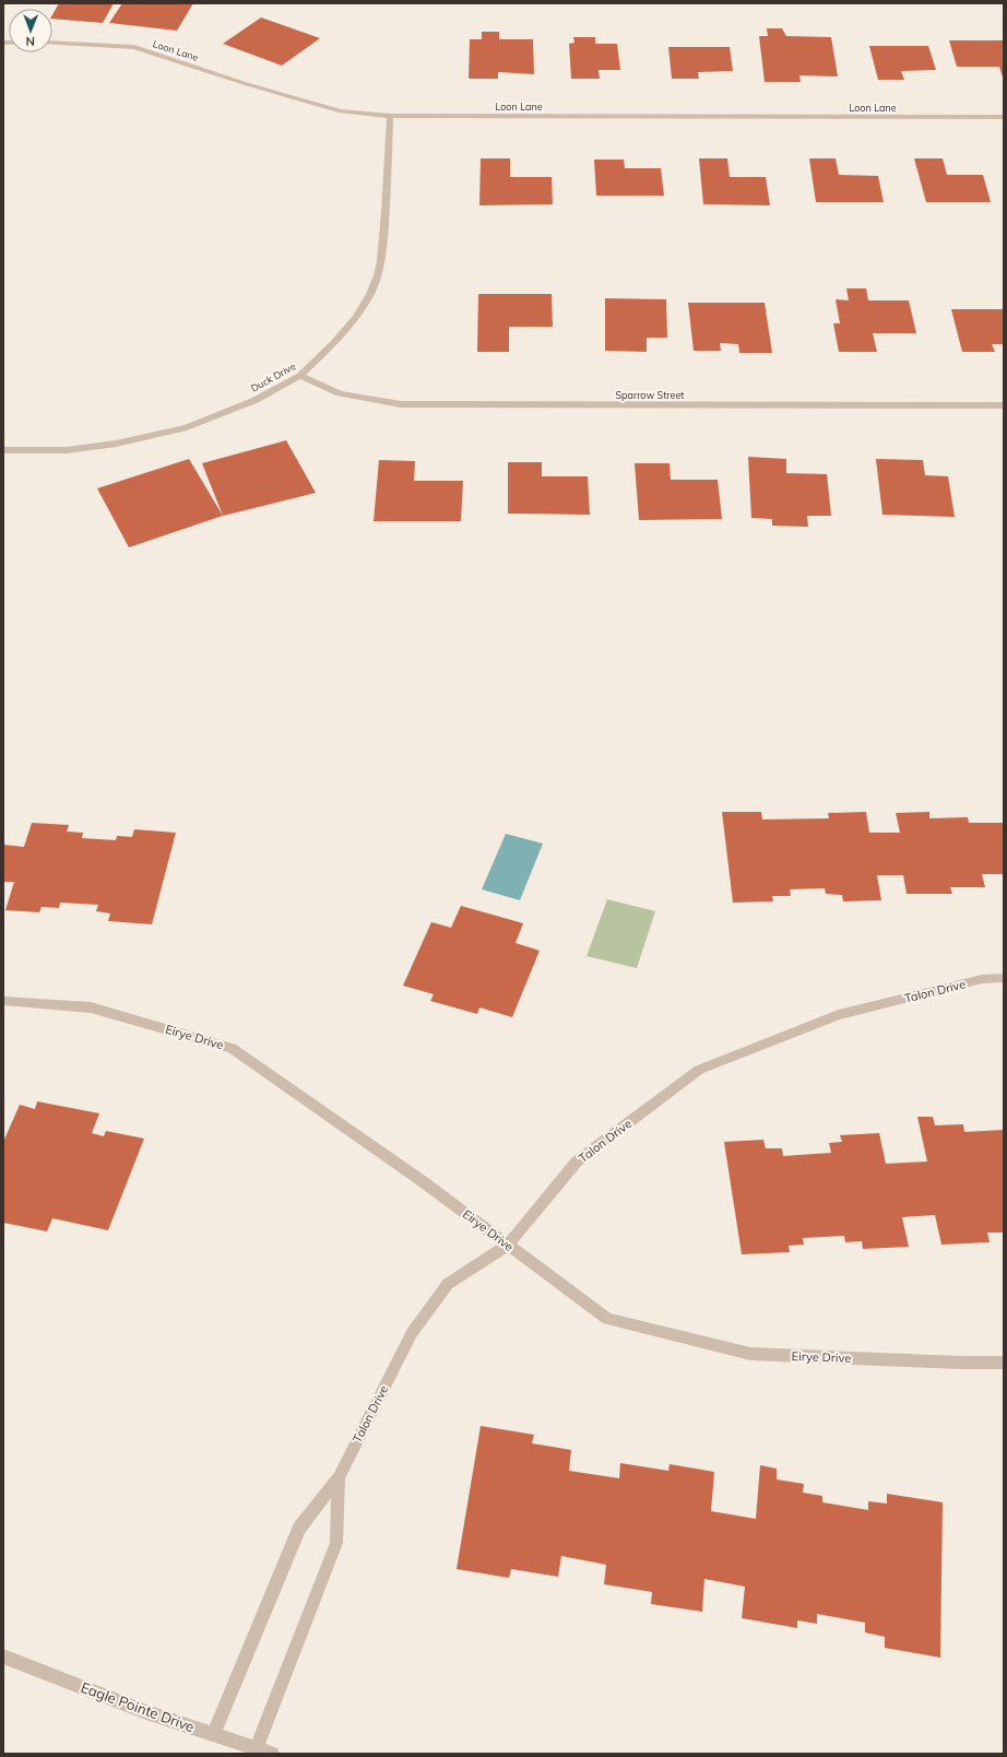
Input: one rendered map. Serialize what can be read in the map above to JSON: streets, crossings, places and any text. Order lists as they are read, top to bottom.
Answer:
{
  "streets": {
    "street": [
      "Loon Lane",
      "Duck Drive",
      "Sparrow Street",
      "Talon Drive",
      "Eirye Drive",
      "Eagle Pointe Drive"
    ]
  },
  "crossings": [
    ["Loon Lane", "Duck Drive"],
    ["Duck Drive", "Sparrow Street"],
    ["Talon Drive", "Eirye Drive"],
    ["Talon Drive", "Eagle Pointe Drive"]
  ],
  "north": "bottom"
}
